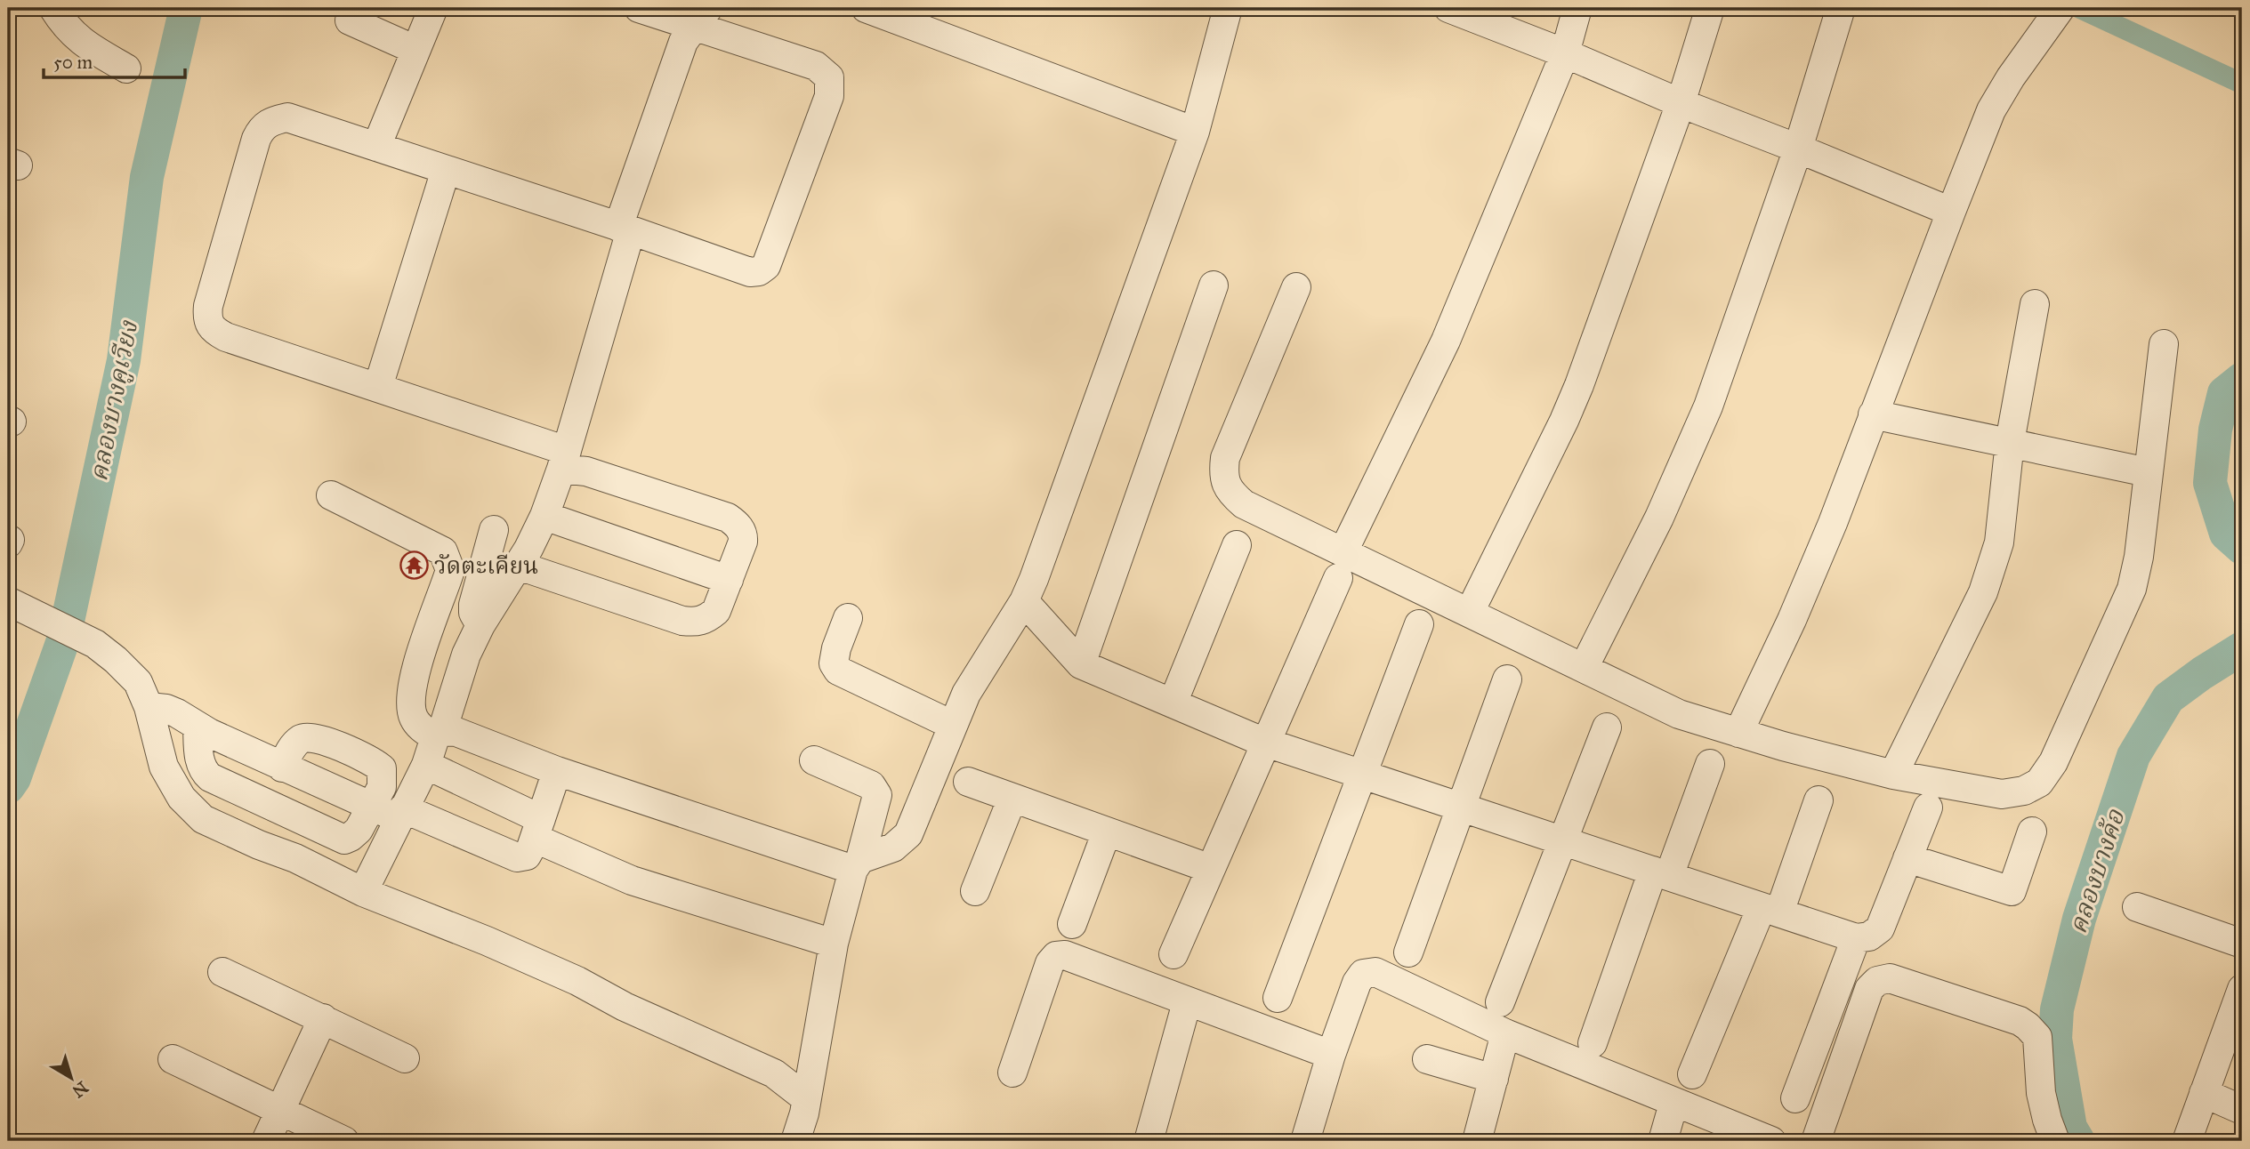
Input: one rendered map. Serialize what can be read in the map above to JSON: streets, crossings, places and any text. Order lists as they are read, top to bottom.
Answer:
{
  "water": ["คลองบางคูเวียง", "คลองบางค้อ"],
  "places": {
    "temple": ["วัดตะเคียน"]
  },
  "scale_bar": "50 m",
  "north": "bottom right"
}
